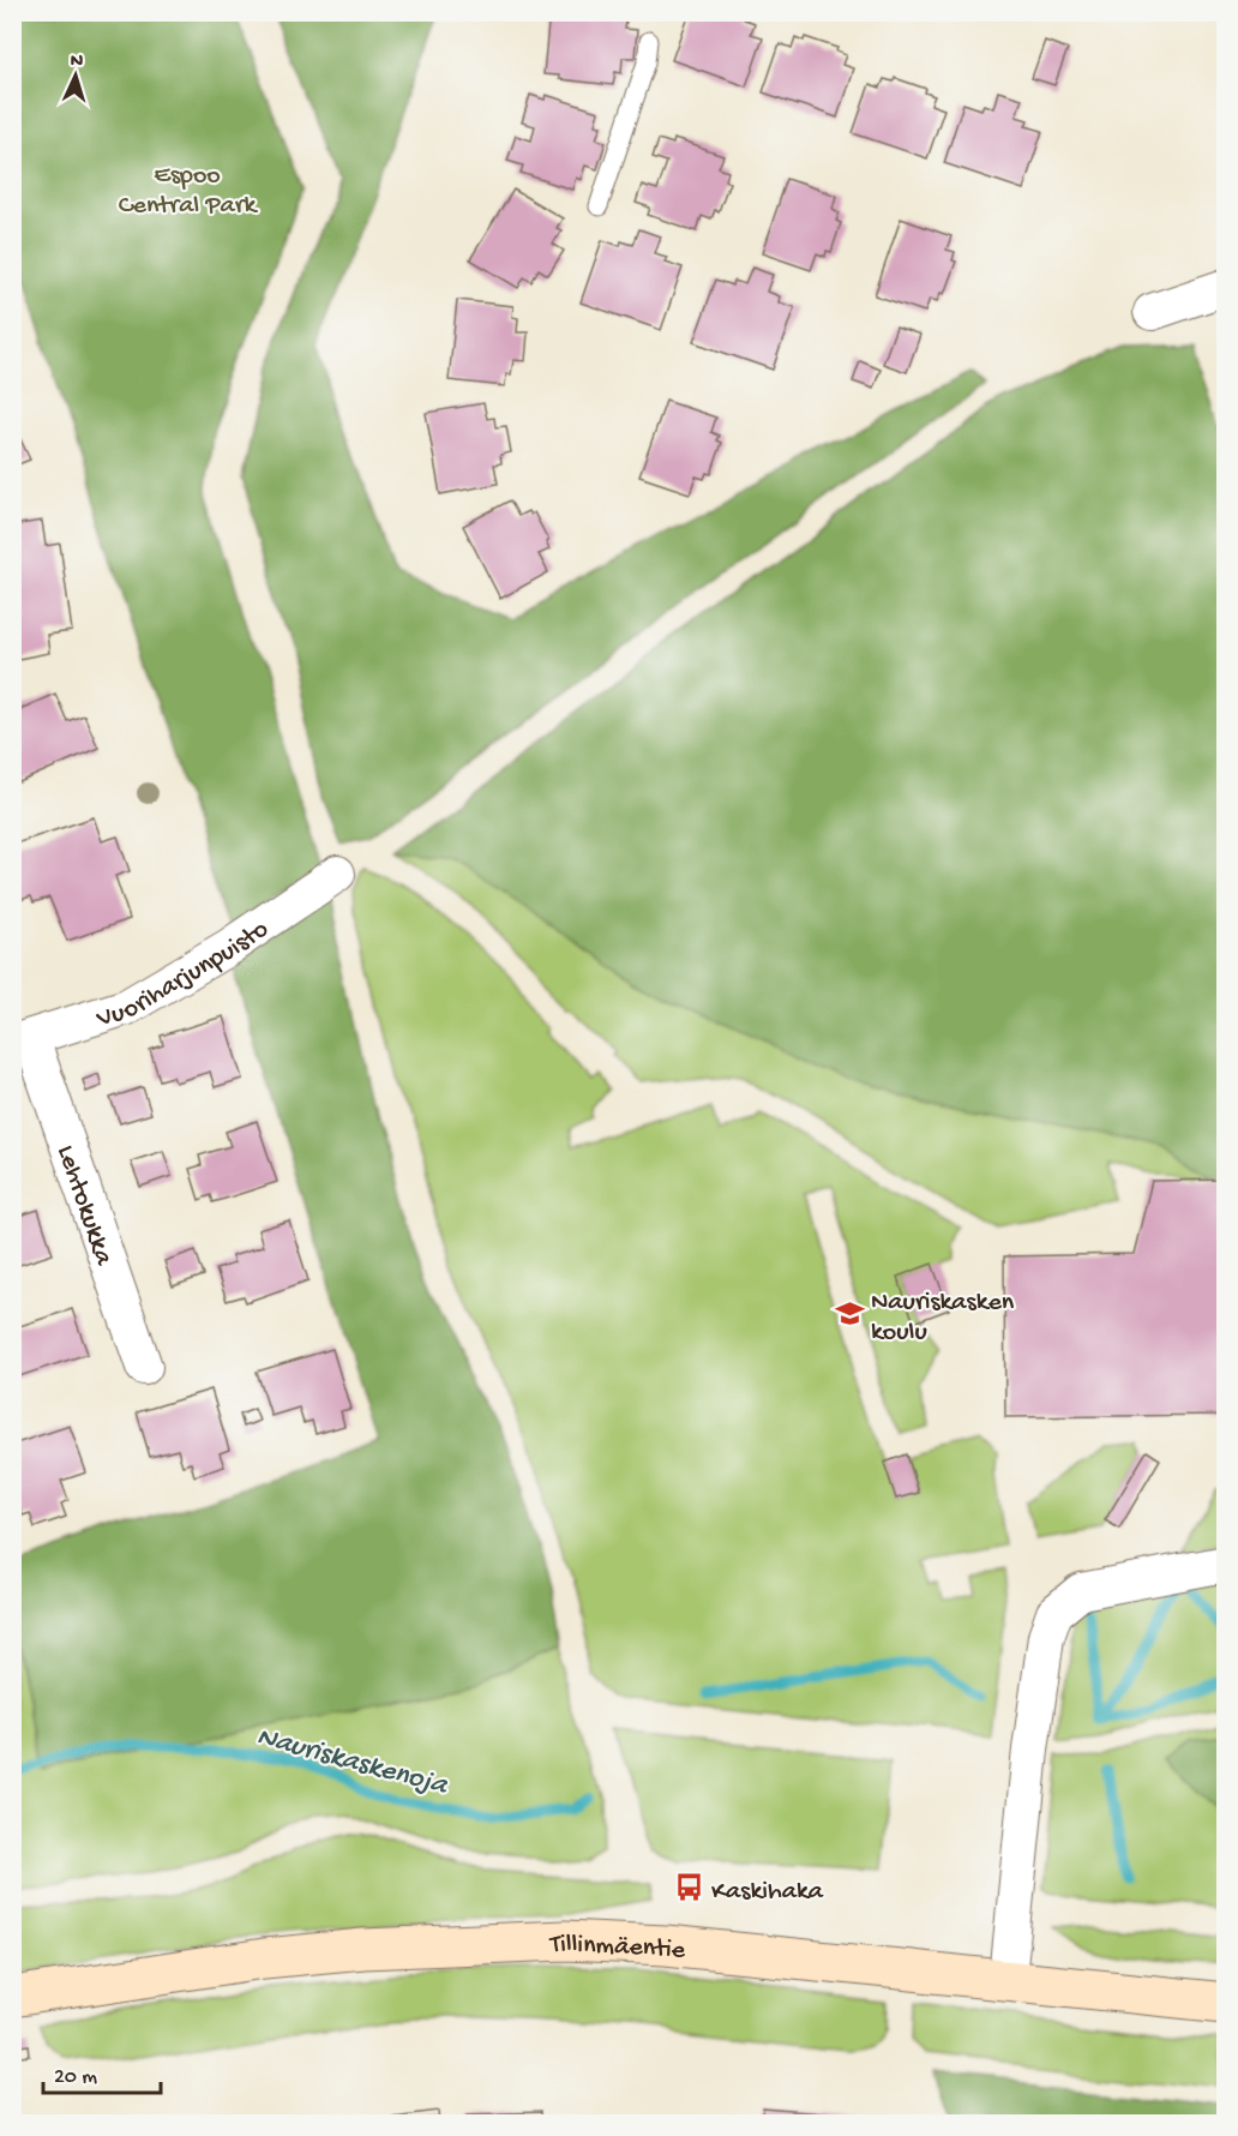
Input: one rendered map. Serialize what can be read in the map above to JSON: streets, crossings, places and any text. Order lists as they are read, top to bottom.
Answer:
{
  "streets": {
    "street": ["Vuoriharjunpuisto", "Lehtokukka", "Tillinmäentie"]
  },
  "crossings": [
    ["Vuoriharjunpuisto", "Lehtokukka"]
  ],
  "water": ["Nauriskaskenoja"],
  "parks": ["Espoo Central Park"],
  "places": {
    "school or university": ["Nauriskasken koulu"],
    "bus stop": ["Kaskihaka"]
  },
  "scale_bar": "20 m",
  "north": "top"
}
